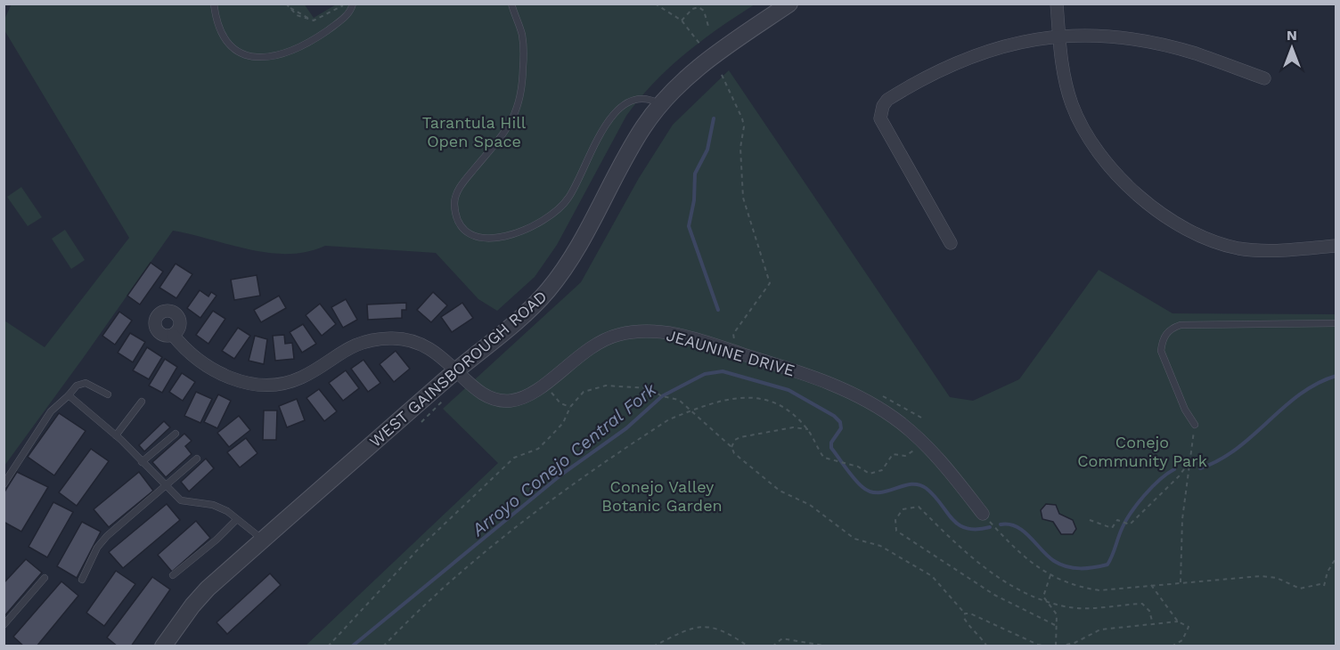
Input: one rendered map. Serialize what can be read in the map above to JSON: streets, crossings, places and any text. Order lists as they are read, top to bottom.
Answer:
{
  "streets": {
    "street": ["JEAUNINE DRIVE", "WEST GAINSBOROUGH ROAD"]
  },
  "crossings": [
    ["JEAUNINE DRIVE", "WEST GAINSBOROUGH ROAD"]
  ],
  "water": ["Arroyo Conejo Central Fork"],
  "parks": ["Tarantula Hill Open Space", "Conejo Community Park", "Conejo Valley Botanic Garden"],
  "north": "top"
}
